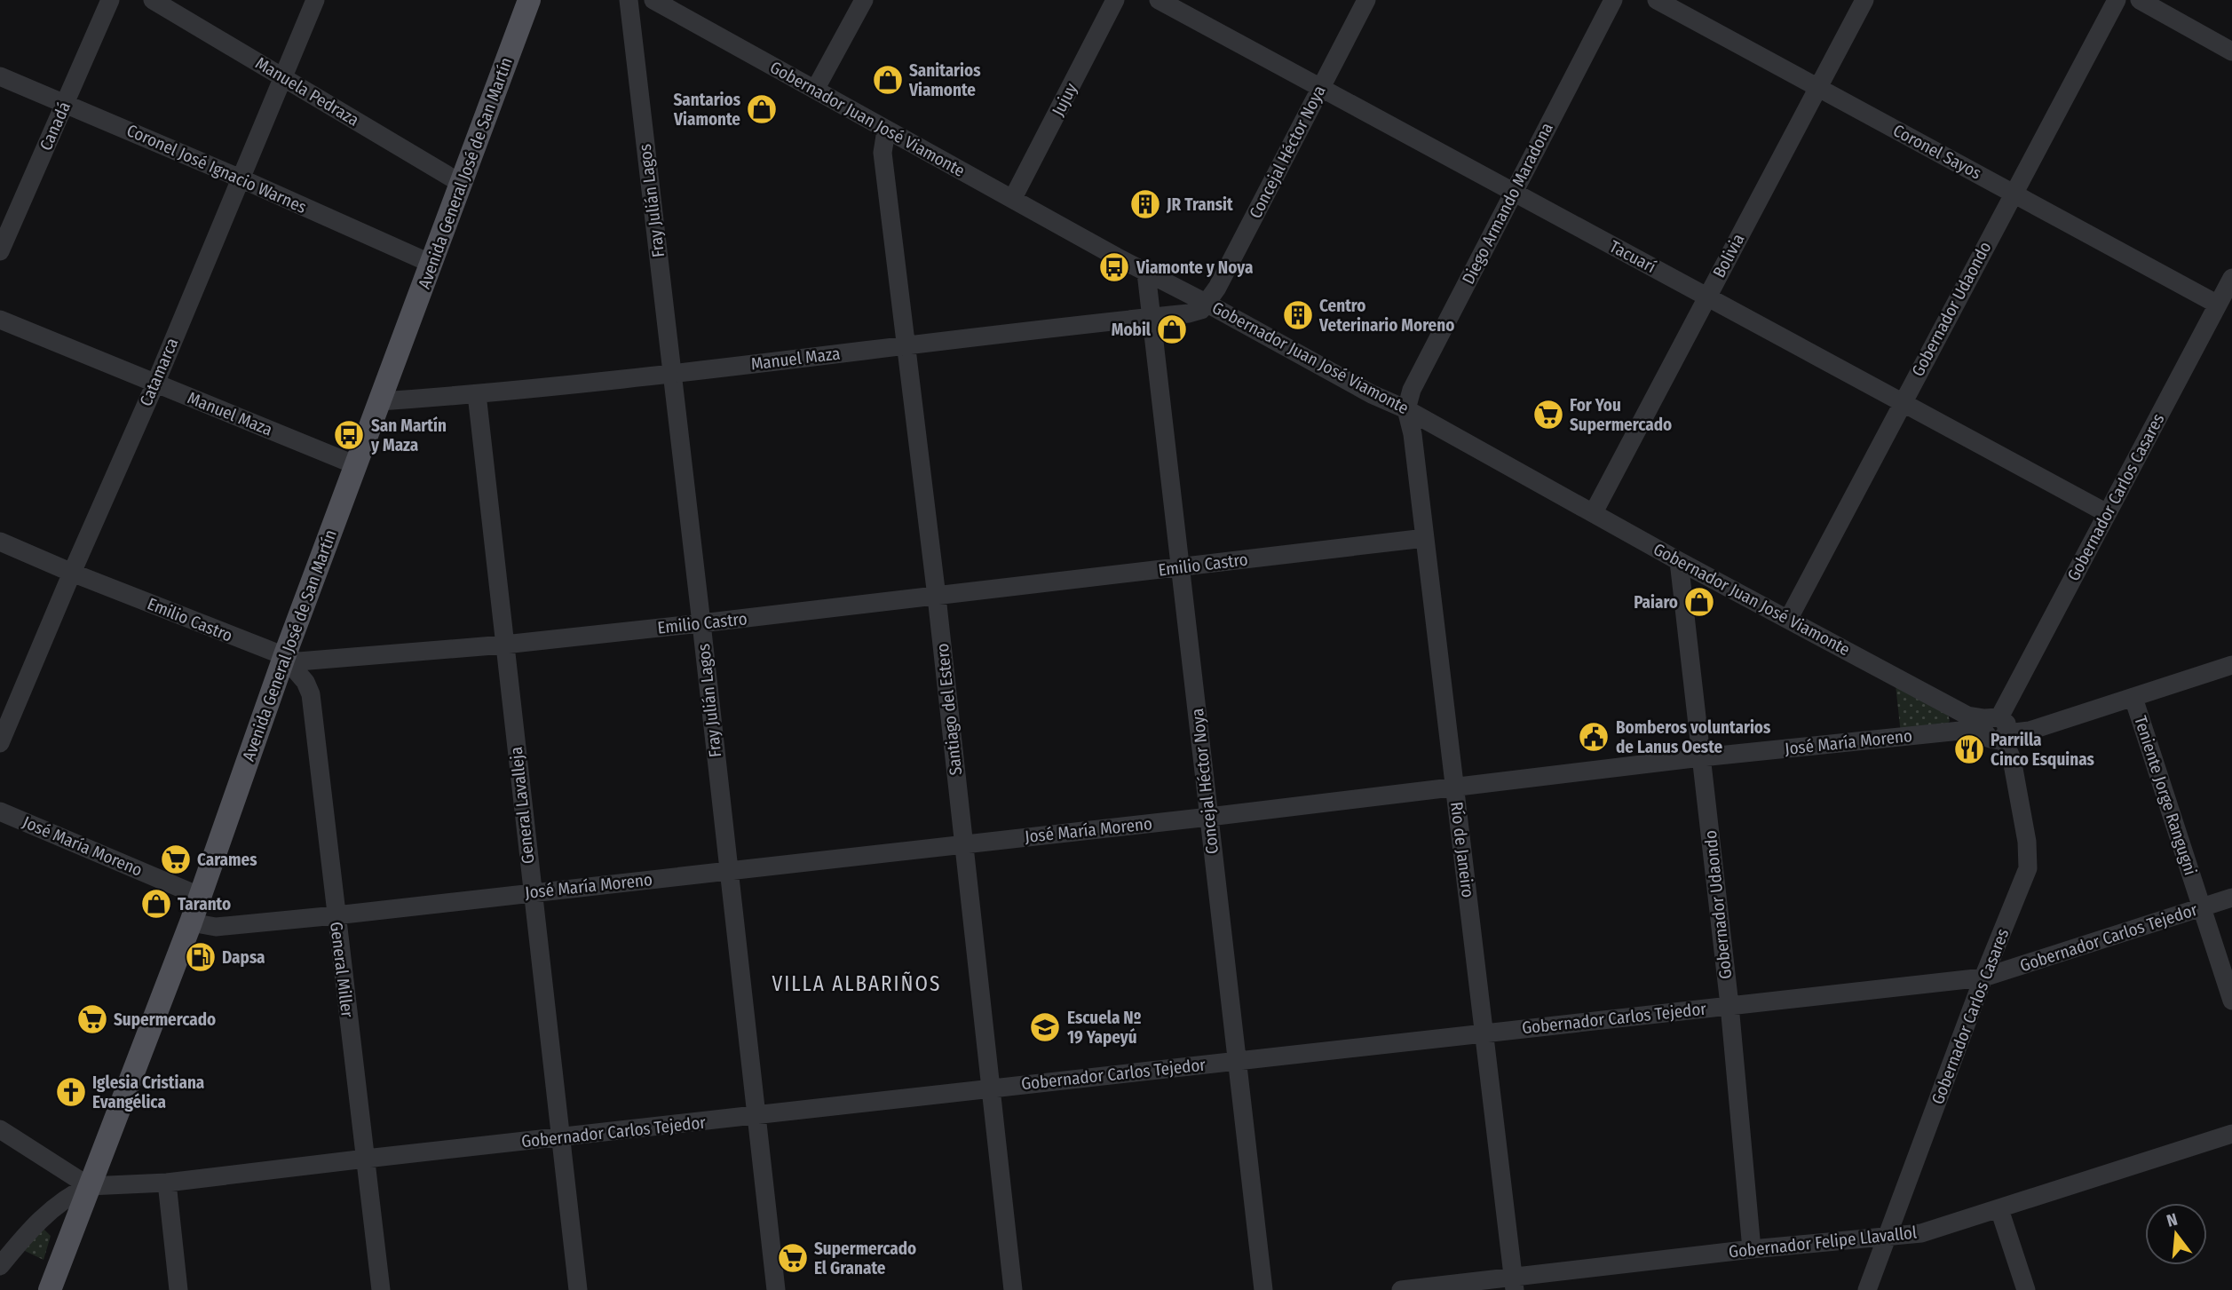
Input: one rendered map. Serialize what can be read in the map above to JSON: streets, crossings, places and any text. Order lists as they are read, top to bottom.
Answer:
{
  "streets": {
    "main road": ["Avenida General José de San Martín"],
    "street": [
      "Manuela Pedraza",
      "Jujuy",
      "Gobernador Juan José Viamonte",
      "Canadá",
      "Concejal Héctor Noya",
      "Coronel Sayos",
      "Coronel José Ignacio Warnes",
      "Fray Julián Lagos",
      "Diego Armando Maradona",
      "Bolivia",
      "Tacuarí",
      "Gobernador Udaondo",
      "Manuel Maza",
      "Catamarca",
      "Gobernador Carlos Casares",
      "Emilio Castro",
      "Santiago del Estero",
      "José María Moreno",
      "Teniente Jorge Rangugni",
      "General Lavalleja",
      "Río de Janeiro",
      "Gobernador Carlos Tejedor",
      "General Miller",
      "Gobernador Felipe Llavallol"
    ]
  },
  "crossings": [
    ["Manuela Pedraza", "Avenida General José de San Martín"],
    ["Manuela Pedraza", "Catamarca"],
    ["Jujuy", "Gobernador Juan José Viamonte"],
    ["Gobernador Juan José Viamonte", "Concejal Héctor Noya"],
    ["Gobernador Juan José Viamonte", "Diego Armando Maradona"],
    ["Gobernador Juan José Viamonte", "Bolivia"],
    ["Gobernador Juan José Viamonte", "Gobernador Udaondo"],
    ["Gobernador Juan José Viamonte", "Manuel Maza"],
    ["Gobernador Juan José Viamonte", "Gobernador Carlos Casares"],
    ["Gobernador Juan José Viamonte", "Santiago del Estero"],
    ["Gobernador Juan José Viamonte", "José María Moreno"],
    ["Gobernador Juan José Viamonte", "Río de Janeiro"],
    ["Canadá", "Coronel José Ignacio Warnes"],
    ["Concejal Héctor Noya", "Tacuarí"],
    ["Concejal Héctor Noya", "Manuel Maza"],
    ["Concejal Héctor Noya", "Emilio Castro"],
    ["Concejal Héctor Noya", "José María Moreno"],
    ["Concejal Héctor Noya", "Gobernador Carlos Tejedor"],
    ["Coronel Sayos", "Bolivia"],
    ["Coronel Sayos", "Gobernador Udaondo"],
    ["Coronel Sayos", "Gobernador Carlos Casares"],
    ["Coronel José Ignacio Warnes", "Avenida General José de San Martín"],
    ["Coronel José Ignacio Warnes", "Catamarca"],
    ["Avenida General José de San Martín", "Manuel Maza"],
    ["Avenida General José de San Martín", "Emilio Castro"],
    ["Avenida General José de San Martín", "José María Moreno"],
    ["Avenida General José de San Martín", "Gobernador Carlos Tejedor"],
    ["Avenida General José de San Martín", "General Miller"],
    ["Fray Julián Lagos", "Manuel Maza"],
    ["Fray Julián Lagos", "Emilio Castro"],
    ["Fray Julián Lagos", "José María Moreno"],
    ["Fray Julián Lagos", "Gobernador Carlos Tejedor"],
    ["Diego Armando Maradona", "Tacuarí"],
    ["Diego Armando Maradona", "Río de Janeiro"],
    ["Bolivia", "Tacuarí"],
    ["Tacuarí", "Gobernador Udaondo"],
    ["Tacuarí", "Gobernador Carlos Casares"],
    ["Gobernador Udaondo", "José María Moreno"],
    ["Gobernador Udaondo", "Gobernador Carlos Tejedor"],
    ["Gobernador Udaondo", "Gobernador Felipe Llavallol"],
    ["Manuel Maza", "Catamarca"],
    ["Manuel Maza", "Santiago del Estero"],
    ["Manuel Maza", "General Lavalleja"],
    ["Catamarca", "Emilio Castro"],
    ["Gobernador Carlos Casares", "José María Moreno"],
    ["Gobernador Carlos Casares", "Gobernador Carlos Tejedor"],
    ["Gobernador Carlos Casares", "Gobernador Felipe Llavallol"],
    ["Emilio Castro", "Santiago del Estero"],
    ["Emilio Castro", "General Lavalleja"],
    ["Emilio Castro", "Río de Janeiro"],
    ["Emilio Castro", "General Miller"],
    ["Santiago del Estero", "José María Moreno"],
    ["Santiago del Estero", "Gobernador Carlos Tejedor"],
    ["José María Moreno", "Teniente Jorge Rangugni"],
    ["José María Moreno", "General Lavalleja"],
    ["José María Moreno", "Río de Janeiro"],
    ["José María Moreno", "General Miller"],
    ["Teniente Jorge Rangugni", "Gobernador Carlos Tejedor"],
    ["General Lavalleja", "Gobernador Carlos Tejedor"],
    ["Río de Janeiro", "Gobernador Carlos Tejedor"],
    ["Río de Janeiro", "Gobernador Felipe Llavallol"],
    ["Gobernador Carlos Tejedor", "General Miller"]
  ],
  "districts": ["VILLA ALBARIÑOS"],
  "places": {
    "shop": [
      "Sanitarios Viamonte",
      "Santarios Viamonte",
      "Mobil",
      "Paiaro",
      "Taranto"
    ],
    "building": ["JR Transit", "Centro Veterinario Moreno"],
    "bus stop": ["Viamonte y Noya", "San Martín y Maza"],
    "supermarket": [
      "For You Supermercado",
      "Carames",
      "Supermercado",
      "Supermercado El Granate"
    ],
    "public building": ["Bomberos voluntarios de Lanus Oeste"],
    "restaurant": ["Parrilla Cinco Esquinas"],
    "fuel station": ["Dapsa"],
    "school or university": ["Escuela Nº 19 Yapeyú"],
    "church": ["Iglesia Cristiana Evangélica"]
  },
  "north": "top"
}
